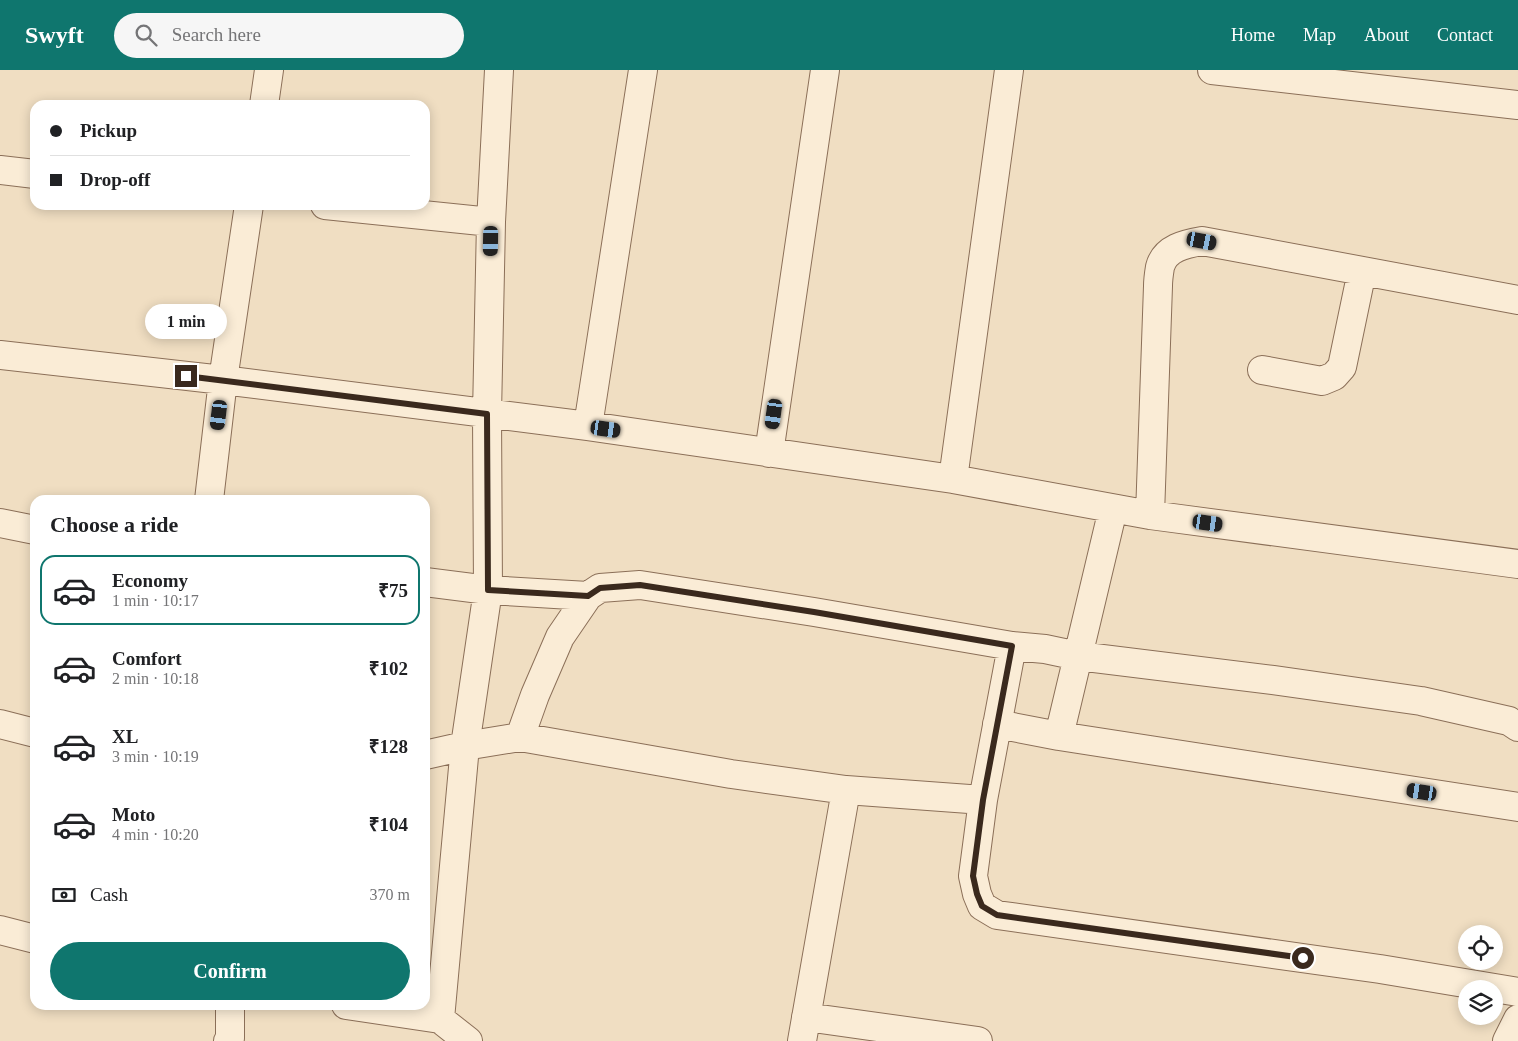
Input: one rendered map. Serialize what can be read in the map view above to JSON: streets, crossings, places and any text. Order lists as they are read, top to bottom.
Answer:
{
  "page": {
    "header": "Swyft",
    "search": "Search here",
    "nav": [
      "Home",
      "Map",
      "About",
      "Contact"
    ],
    "banner": ["Pickup", "Drop-off"],
    "bubble": "1 min",
    "heading": "Choose a ride",
    "list": [
      {
        "name": "Economy",
        "note": "1 min · 10:17",
        "value": "₹75"
      },
      {
        "name": "Comfort",
        "note": "2 min · 10:18",
        "value": "₹102"
      },
      {
        "name": "XL",
        "note": "3 min · 10:19",
        "value": "₹128"
      },
      {
        "name": "Moto",
        "note": "4 min · 10:20",
        "value": "₹104"
      }
    ],
    "pay": ["Cash", "370 m"],
    "buttons": "Confirm"
  }
}
